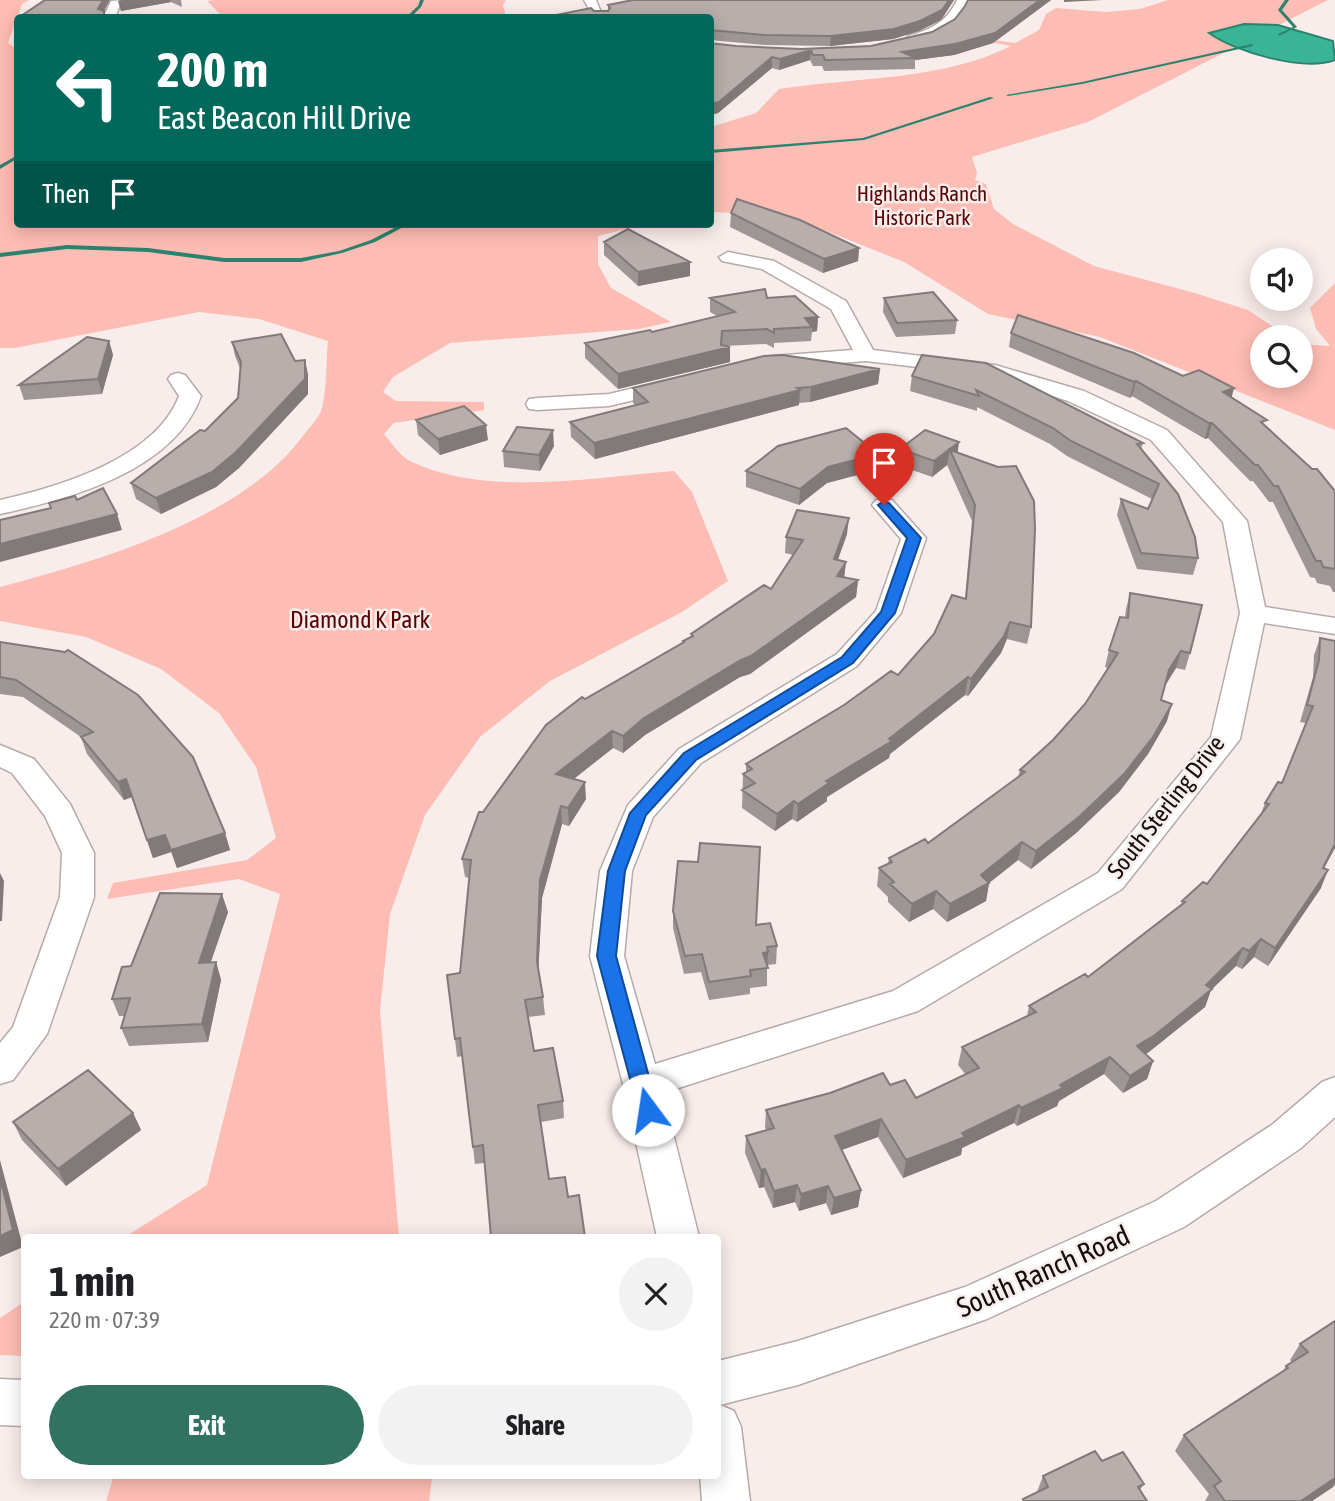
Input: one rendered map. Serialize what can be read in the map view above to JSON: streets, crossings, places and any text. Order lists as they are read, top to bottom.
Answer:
{
  "streets": {
    "street": ["South Sterling Drive", "South Ranch Road"]
  },
  "parks": ["Highlands Ranch Historic Park", "Diamond K Park"],
  "page": {
    "turn": ["200 m", "East Beacon Hill Drive"],
    "then": "Then",
    "heading": ["1 min", "220 m · 07:39"],
    "buttons": ["Exit", "Share"]
  }
}
